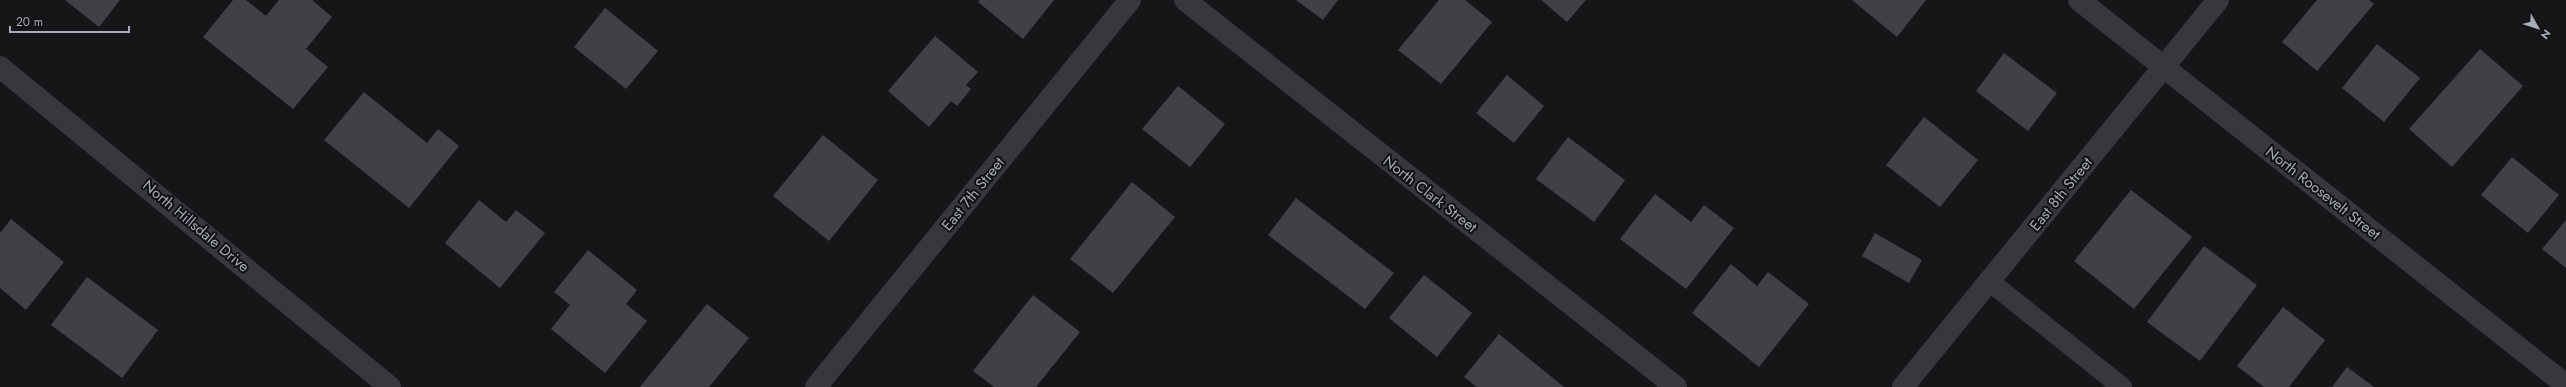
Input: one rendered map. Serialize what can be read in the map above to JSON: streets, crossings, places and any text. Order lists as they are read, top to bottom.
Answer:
{
  "streets": {
    "street": [
      "North Roosevelt Street",
      "East 7th Street",
      "North Clark Street",
      "East 8th Street",
      "North Hillsdale Drive"
    ]
  },
  "crossings": [
    ["North Roosevelt Street", "East 8th Street"]
  ],
  "scale_bar": "20 m",
  "north": "bottom right"
}
